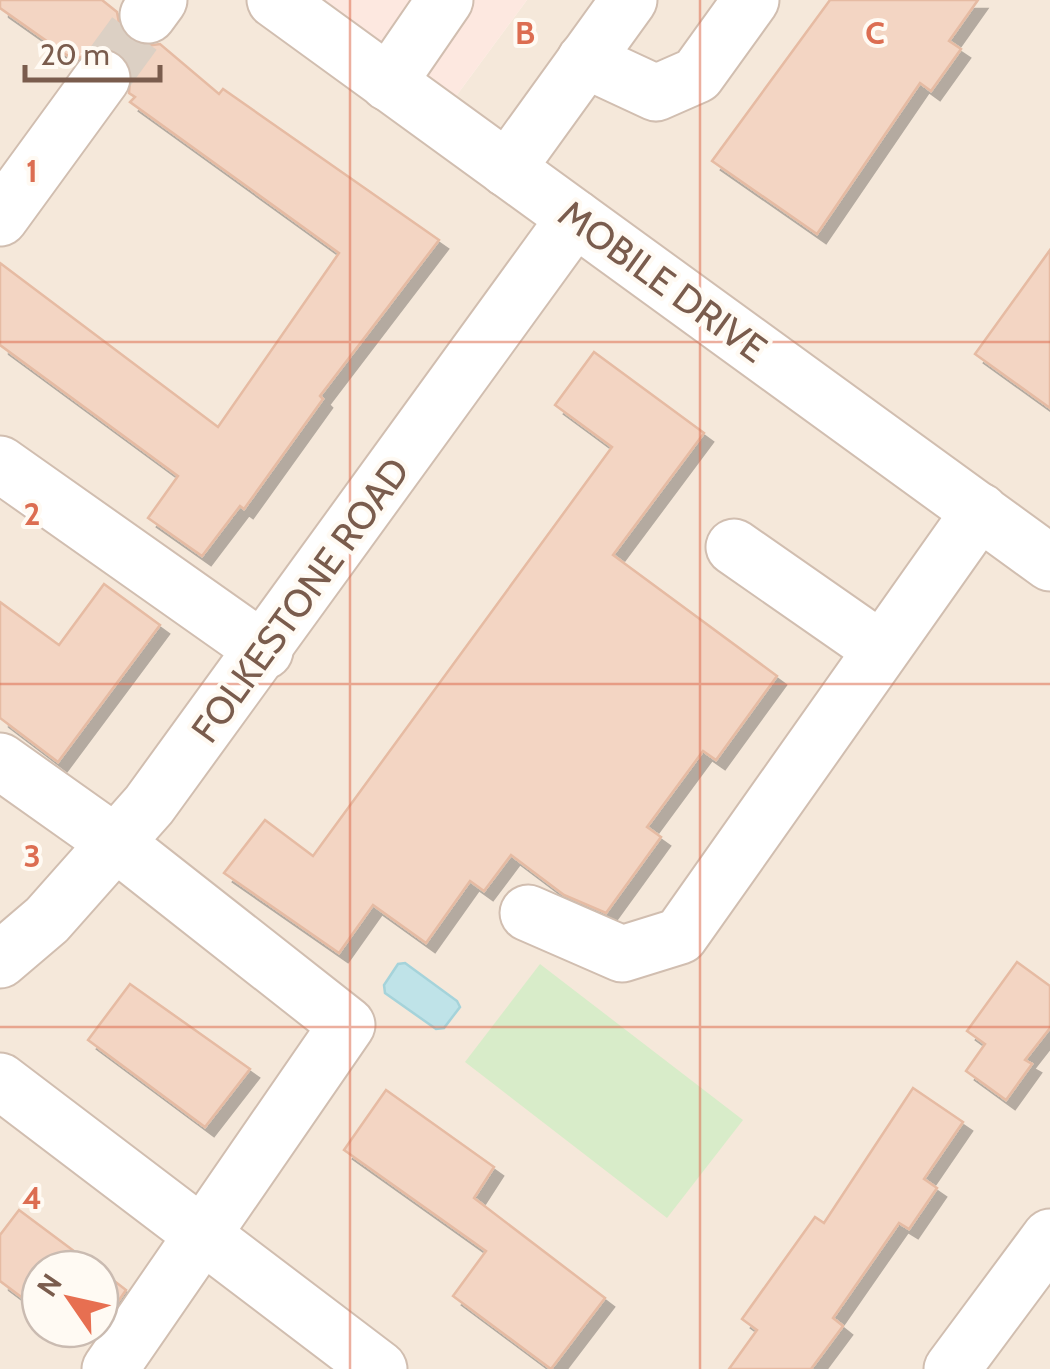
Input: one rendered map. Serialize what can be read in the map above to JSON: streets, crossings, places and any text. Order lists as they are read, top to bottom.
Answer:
{
  "streets": {
    "street": ["MOBILE DRIVE", "FOLKESTONE ROAD"]
  },
  "crossings": [
    ["MOBILE DRIVE", "FOLKESTONE ROAD"]
  ],
  "scale_bar": "20 m",
  "north": "top left",
  "grid": {
    "columns": ["B", "C"],
    "rows": [
      "1",
      "2",
      "3",
      "4"
    ]
  }
}
